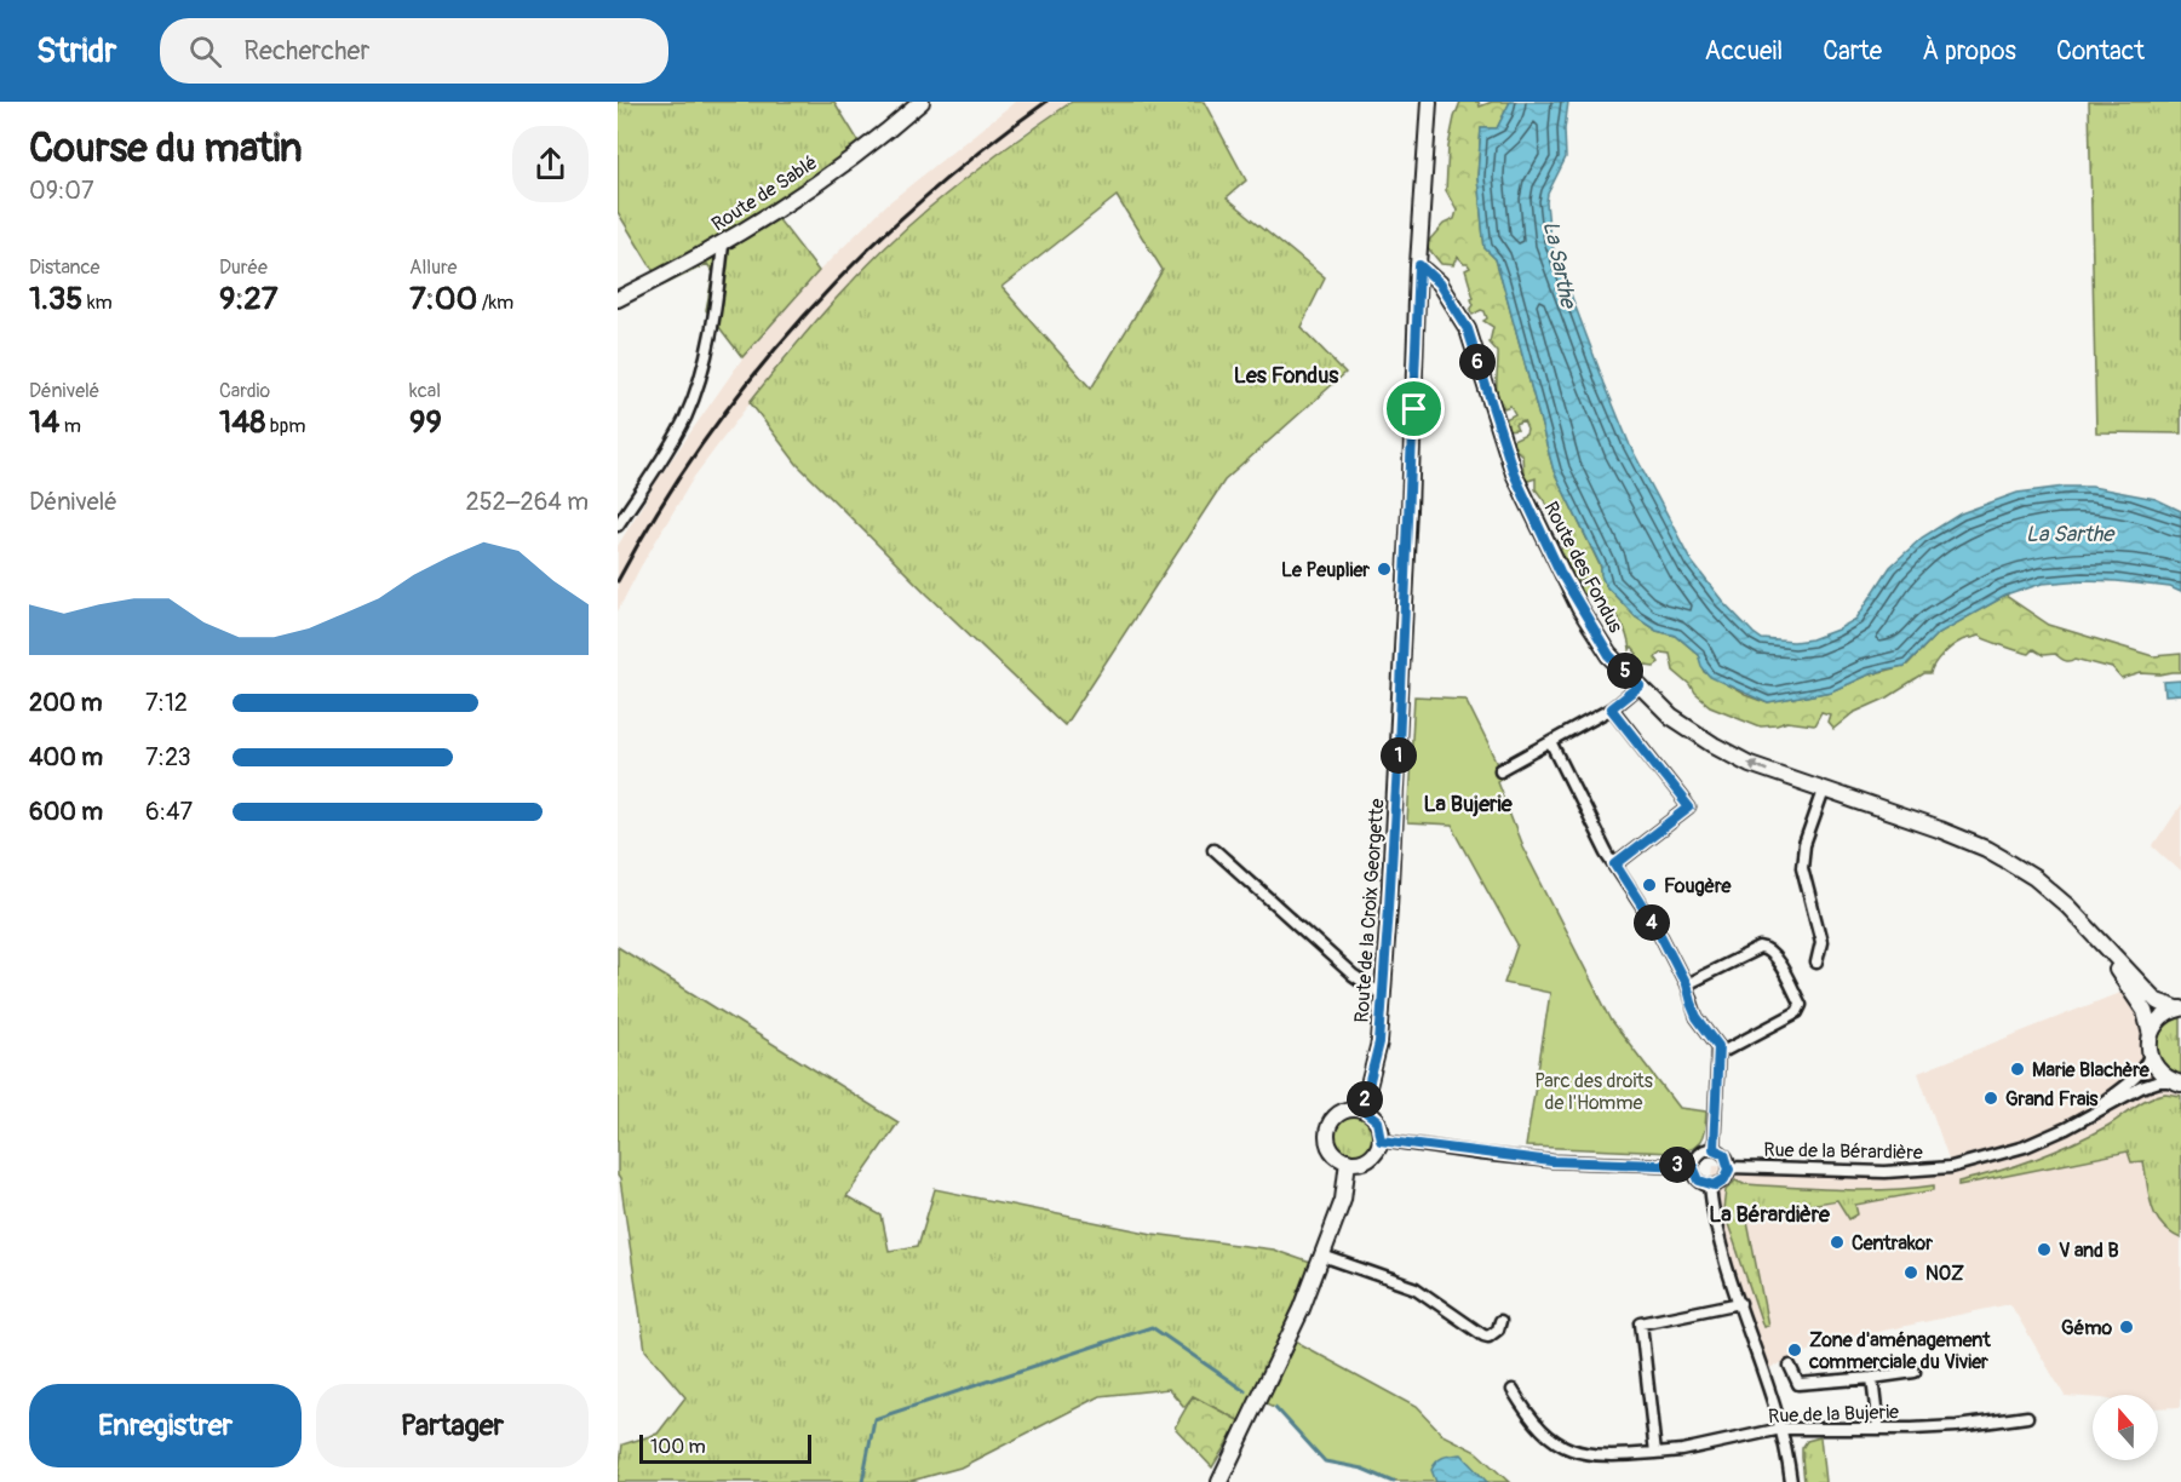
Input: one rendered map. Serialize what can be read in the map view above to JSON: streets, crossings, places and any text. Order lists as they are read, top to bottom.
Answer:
{
  "streets": {
    "street": [
      "Route de Sablé",
      "Route des Fondus",
      "Route de la Croix Georgette",
      "Rue de la Bérardière",
      "Rue de la Bujerie"
    ]
  },
  "crossings": [
    ["Route des Fondus", "Route de la Croix Georgette"]
  ],
  "districts": ["Les Fondus", "La Bujerie", "La Bérardière"],
  "water": ["La Sarthe"],
  "parks": ["Parc des droits de l'Homme"],
  "places": [
    "Le Peuplier",
    "Fougère",
    "Marie Blachère",
    "Grand Frais",
    "Centrakor",
    "V and B",
    "NOZ",
    "Gémo",
    "Zone d'aménagement commerciale du Vivier"
  ],
  "scale_bar": "100 m",
  "north": "top",
  "page": {
    "header": "Stridr",
    "search": "Rechercher",
    "nav": [
      "Accueil",
      "Carte",
      "À propos",
      "Contact"
    ],
    "heading": ["Course du matin", "09:07"],
    "stats": [
      ["Distance", "1.35 km"],
      ["Durée", "9:27"],
      ["Allure", "7:00 /km"],
      ["Dénivelé", "14 m"],
      ["Cardio", "148 bpm"],
      ["kcal", "99"]
    ],
    "pins": [
      "6",
      "5",
      "1",
      "4",
      "2",
      "3"
    ],
    "chart": ["Dénivelé", "252–264 m"],
    "list": [
      {
        "name": "200 m",
        "note": "7:12"
      },
      {
        "name": "400 m",
        "note": "7:23"
      },
      {
        "name": "600 m",
        "note": "6:47"
      }
    ],
    "buttons": ["Enregistrer", "Partager"],
    "scale": "100 m"
  }
}
